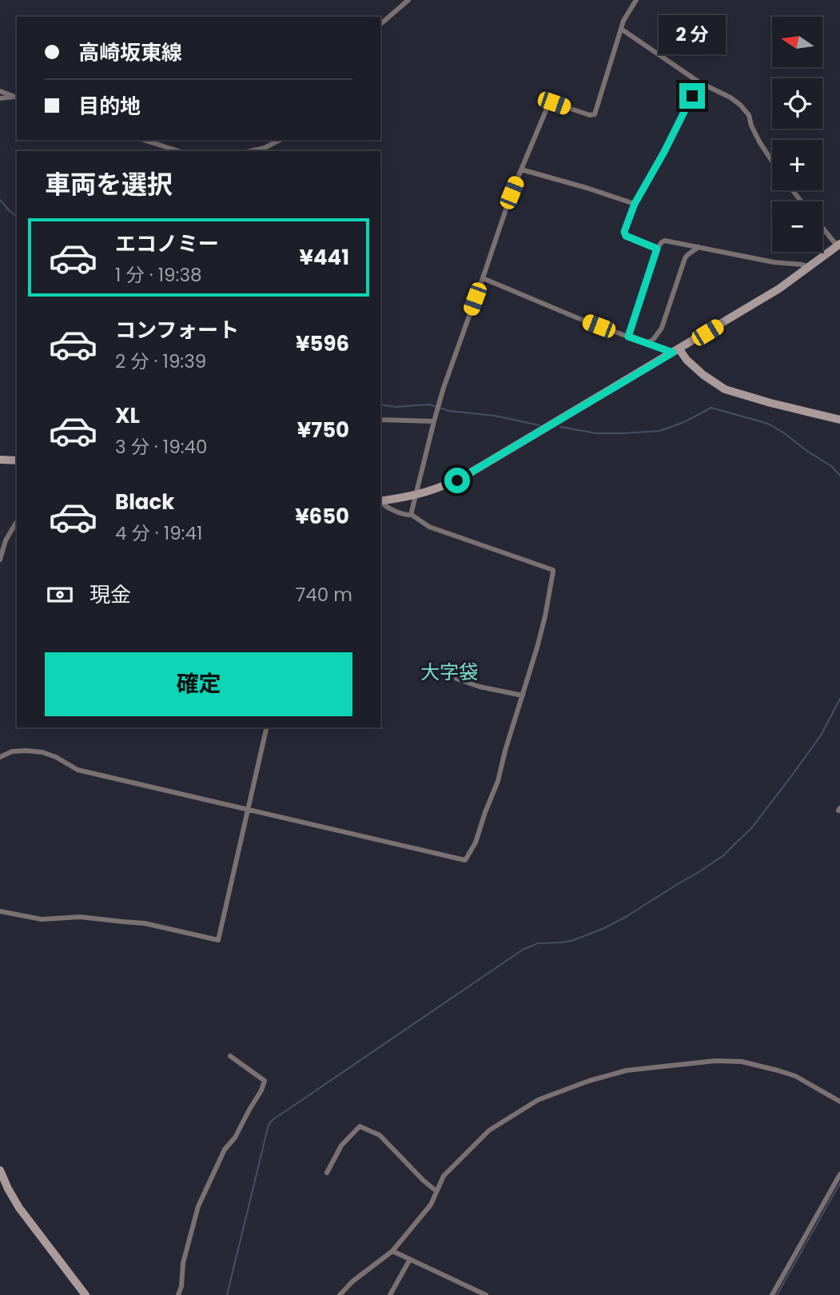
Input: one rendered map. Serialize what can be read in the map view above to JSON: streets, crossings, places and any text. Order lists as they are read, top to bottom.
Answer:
{
  "districts": ["大字袋"],
  "north": "left",
  "page": {
    "bubble": "2 分",
    "map_buttons": ["+", "−"],
    "banner": ["高崎坂東線", "目的地"],
    "heading": "車両を選択",
    "list": [
      {
        "name": "エコノミー",
        "note": "1 分 · 19:38",
        "value": "¥441"
      },
      {
        "name": "コンフォート",
        "note": "2 分 · 19:39",
        "value": "¥596"
      },
      {
        "name": "XL",
        "note": "3 分 · 19:40",
        "value": "¥750"
      },
      {
        "name": "Black",
        "note": "4 分 · 19:41",
        "value": "¥650"
      }
    ],
    "pay": ["現金", "740 m"],
    "buttons": "確定"
  }
}
